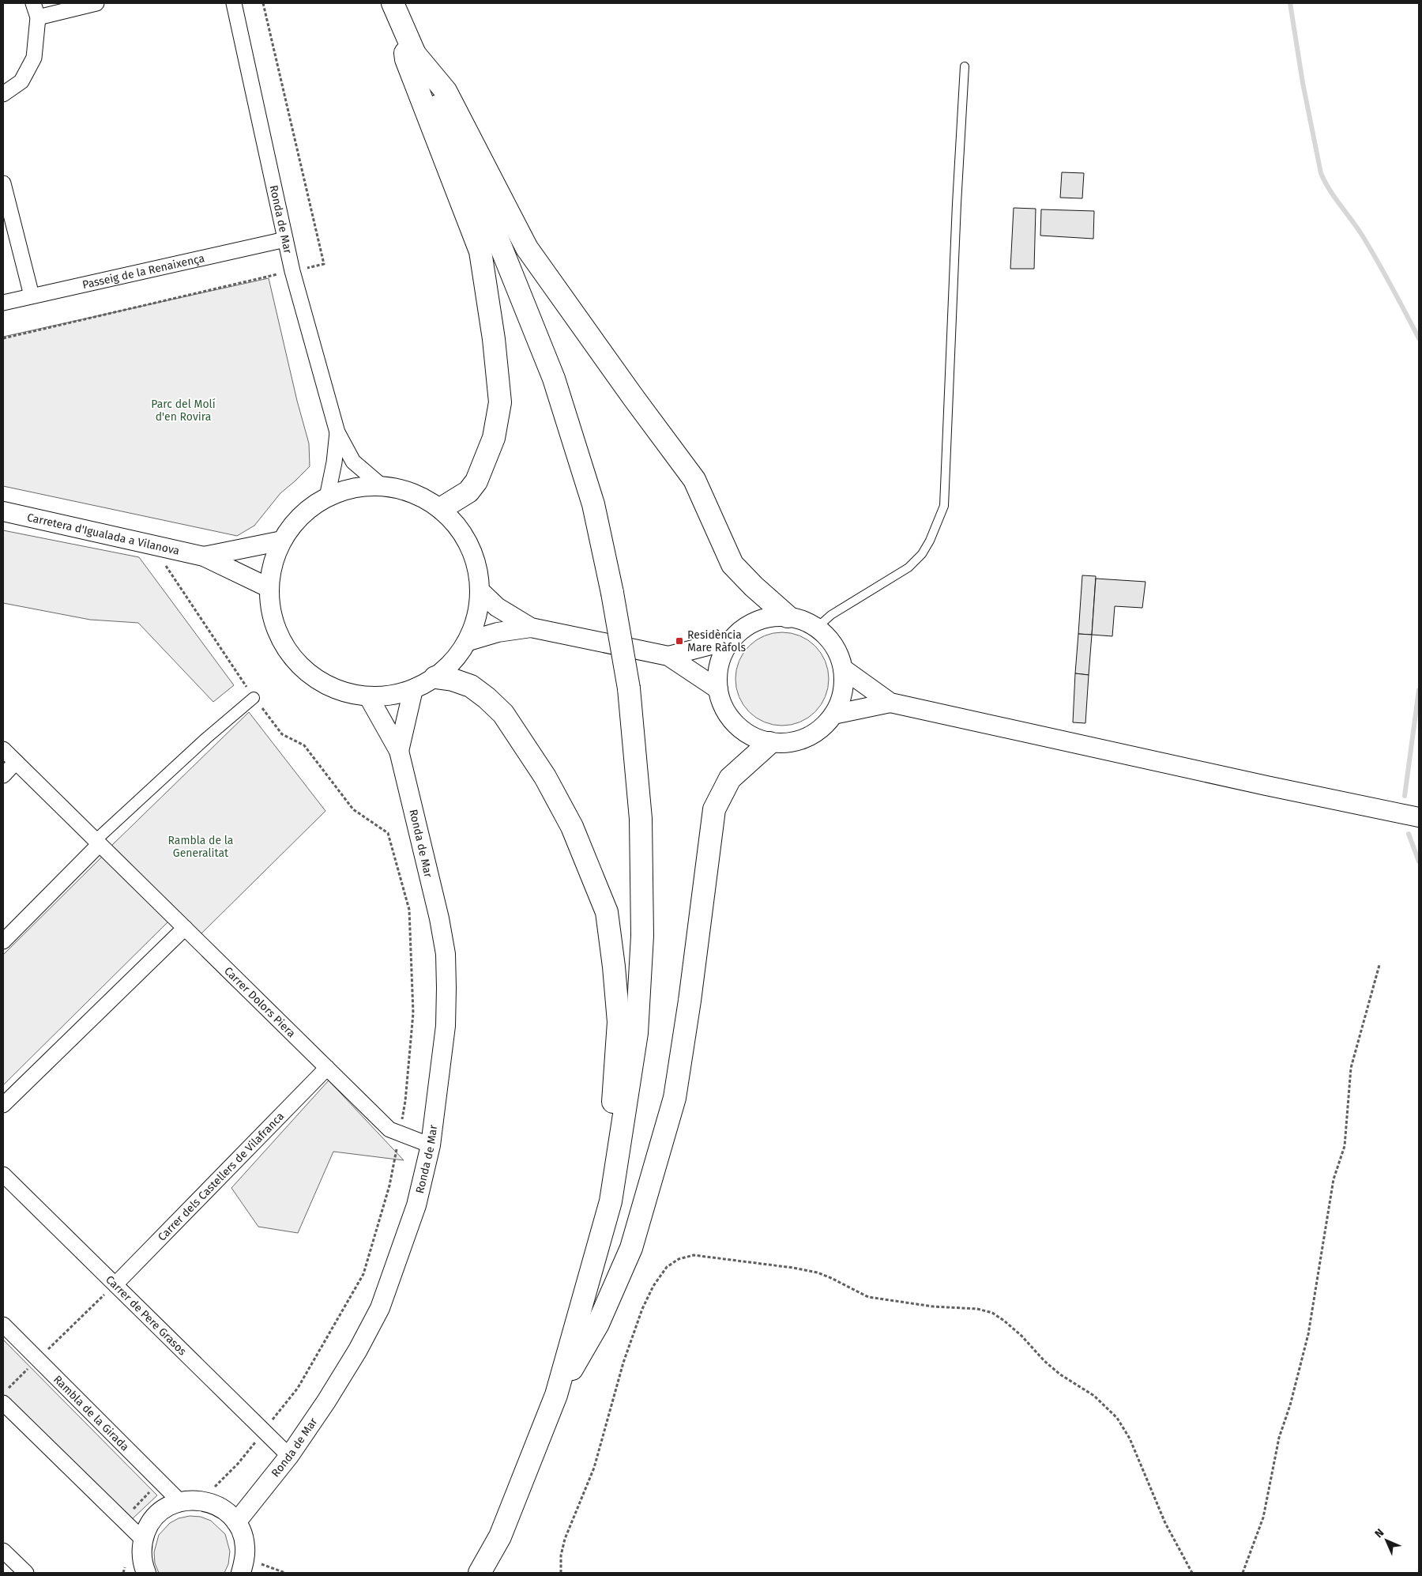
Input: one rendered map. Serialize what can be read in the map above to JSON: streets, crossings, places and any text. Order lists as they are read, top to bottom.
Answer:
{
  "streets": {
    "street": [
      "Ronda de Mar",
      "Passeig de la Renaixença",
      "Carretera d'Igualada a Vilanova",
      "Carrer Dolors Piera",
      "Carrer dels Castellers de Vilafranca",
      "Carrer de Pere Grasos",
      "Rambla de la Girada"
    ]
  },
  "crossings": [
    ["Ronda de Mar", "Passeig de la Renaixença"],
    ["Ronda de Mar", "Carrer Dolors Piera"],
    ["Ronda de Mar", "Carrer de Pere Grasos"],
    ["Carrer Dolors Piera", "Carrer dels Castellers de Vilafranca"],
    ["Carrer dels Castellers de Vilafranca", "Carrer de Pere Grasos"]
  ],
  "parks": ["Parc del Molí d'en Rovira", "Rambla de la Generalitat"],
  "places": {
    "transit": ["Residència Mare Ràfols"]
  },
  "north": "top left"
}
